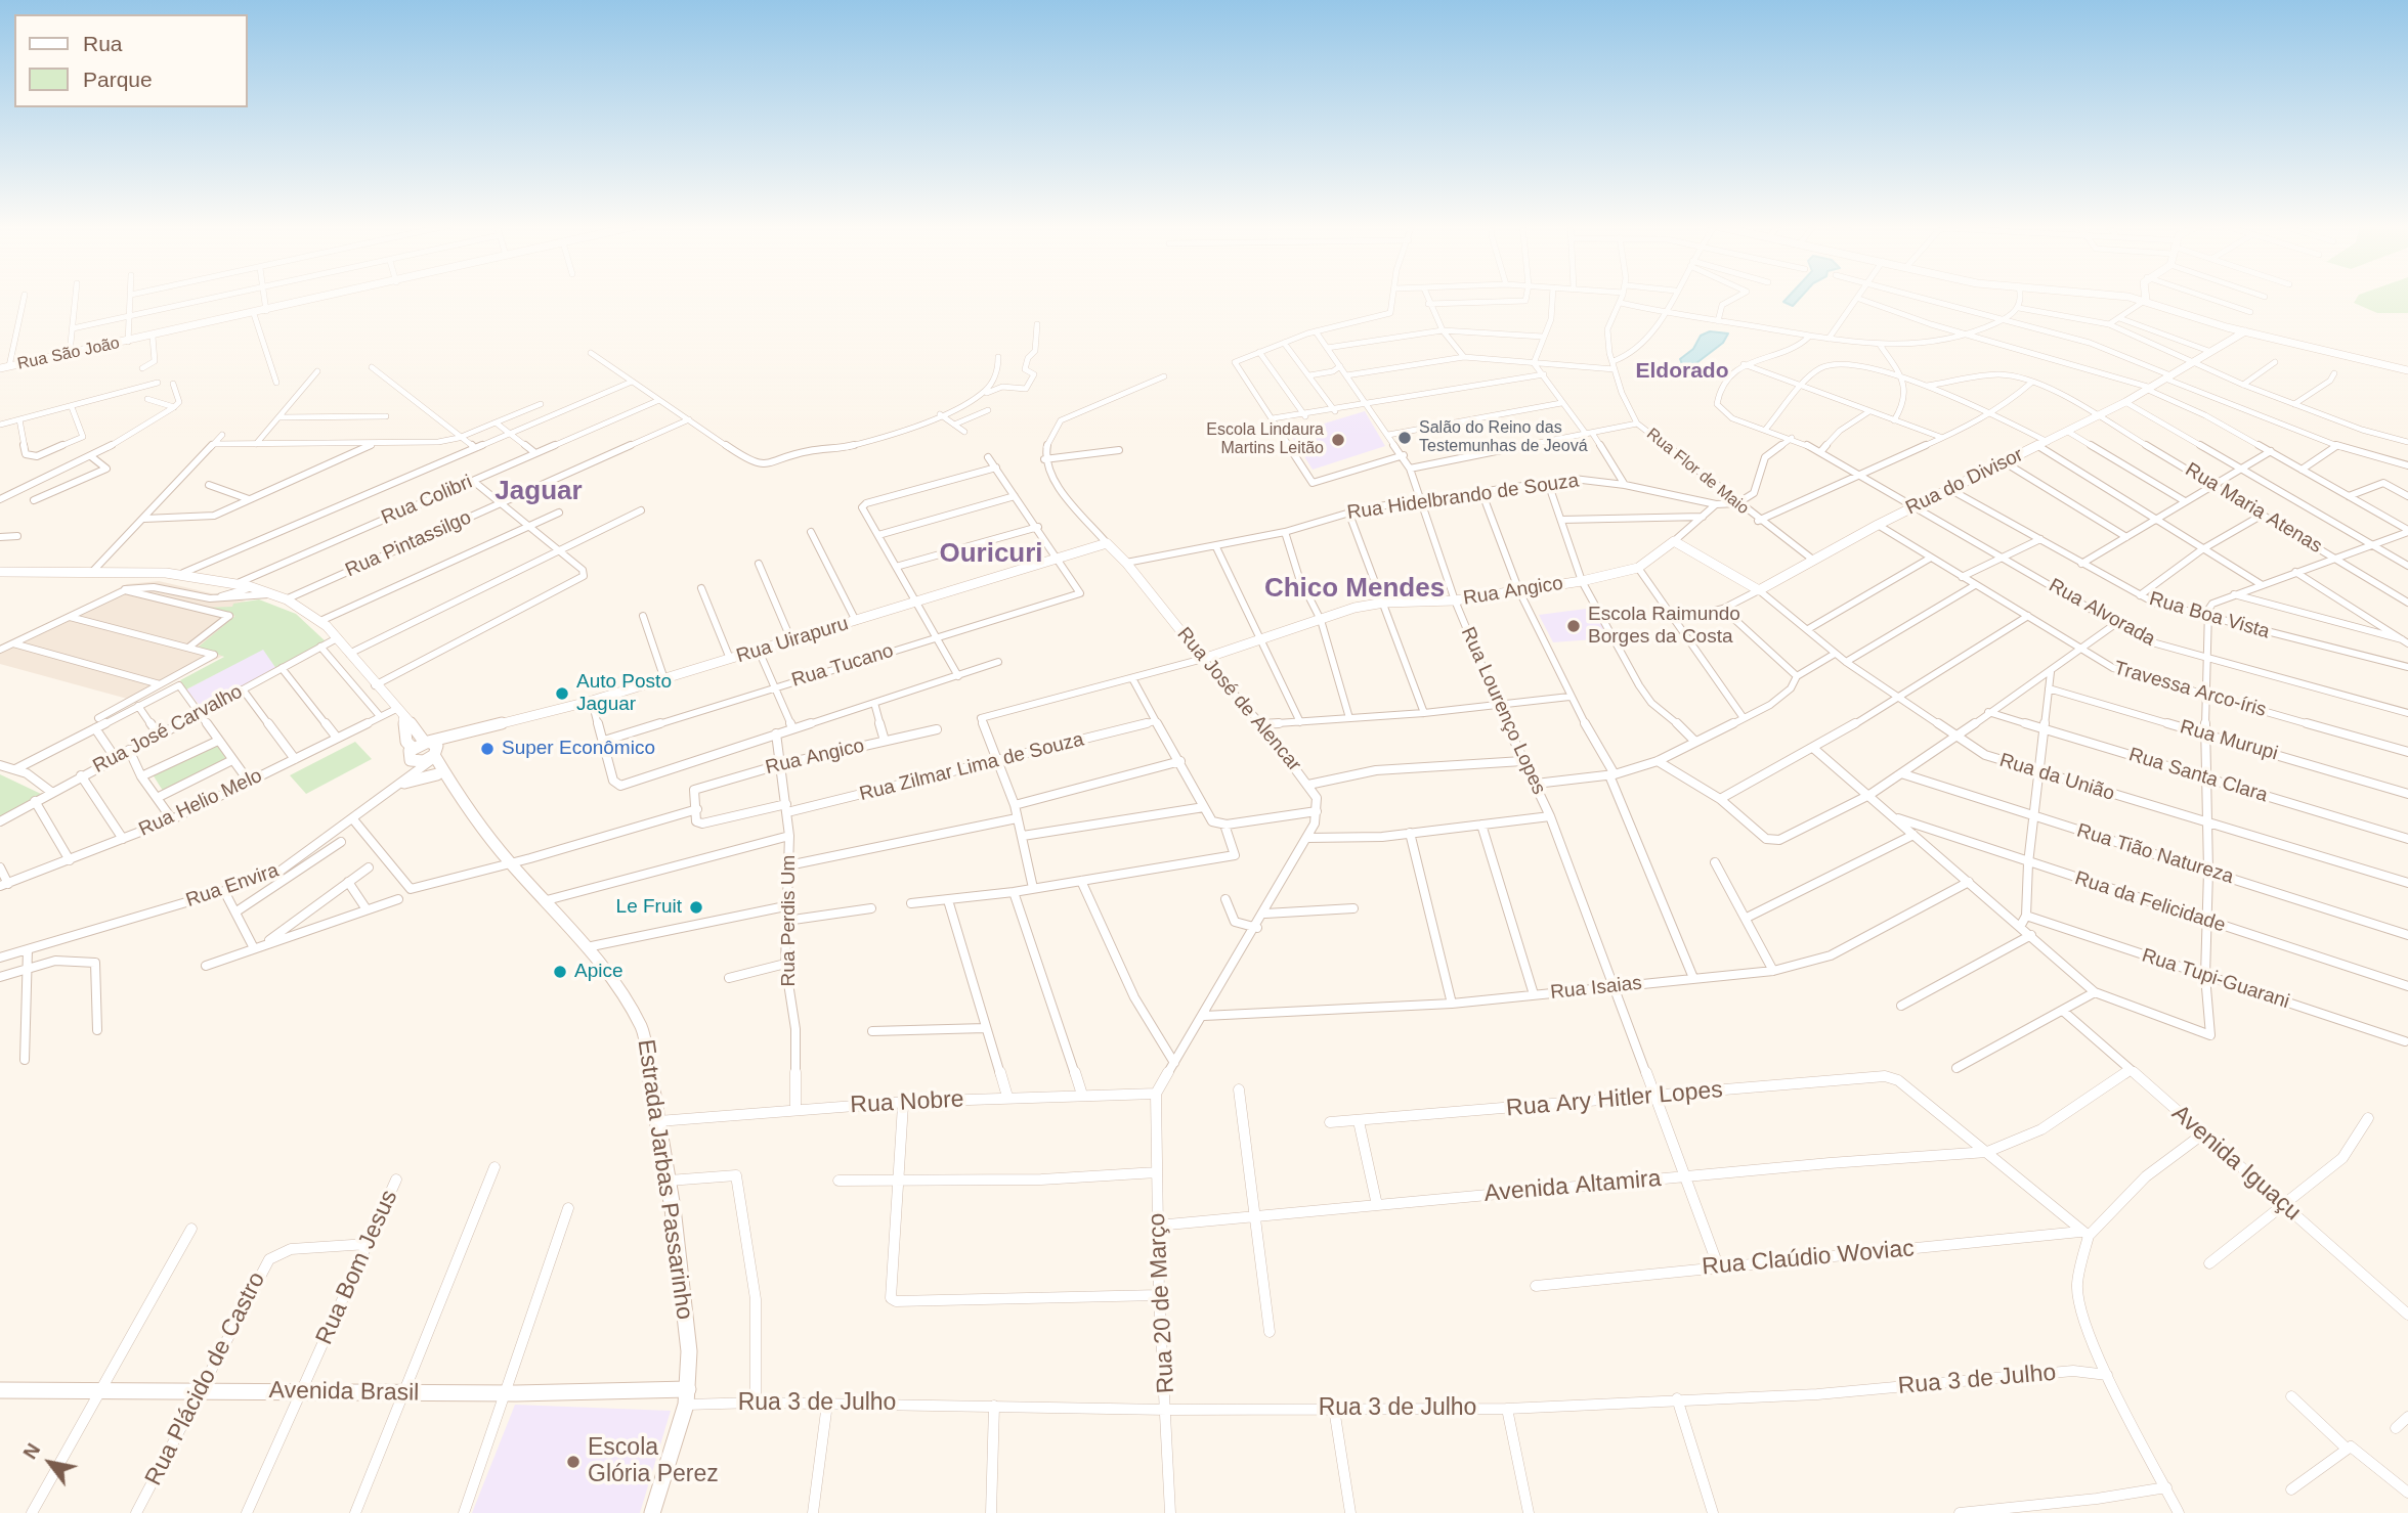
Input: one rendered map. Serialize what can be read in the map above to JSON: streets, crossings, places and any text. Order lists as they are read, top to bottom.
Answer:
{
  "streets": {
    "street": [
      "Rua São João",
      "Rua Flor de Maio",
      "Rua do Divisor",
      "Rua Hidelbrando de Souza",
      "Rua Colibri",
      "Rua Maria Atenas",
      "Rua Pintassilgo",
      "Rua Angico",
      "Rua Alvorada",
      "Rua Boa Vista",
      "Rua Uirapuru",
      "Rua Tucano",
      "Travessa Arco-íris",
      "Rua José de Alencar",
      "Rua Lourenço Lopes",
      "Rua José Carvalho",
      "Rua Murupi",
      "Rua Zilmar Lima de Souza",
      "Rua Santa Clara",
      "Rua da União",
      "Rua Helio Melo",
      "Rua Tião Natureza",
      "Rua Envira",
      "Rua da Felicidade",
      "Rua Perdis Um",
      "Rua Tupi-Guarani",
      "Rua Isaias",
      "Rua Ary Hitler Lopes",
      "Rua Nobre",
      "Avenida Iguaçu",
      "Estrada Jarbas Passarinho",
      "Avenida Altamira",
      "Rua Claúdio Woviac",
      "Rua Bom Jesus",
      "Rua 20 de Março",
      "Rua Plácido de Castro",
      "Rua 3 de Julho",
      "Avenida Brasil"
    ]
  },
  "crossings": [
    ["Rua Flor de Maio", "Rua do Divisor"],
    ["Rua do Divisor", "Rua Maria Atenas"],
    ["Rua do Divisor", "Rua Alvorada"],
    ["Rua do Divisor", "Rua Boa Vista"],
    ["Rua do Divisor", "Travessa Arco-íris"],
    ["Rua do Divisor", "Rua da União"],
    ["Rua Hidelbrando de Souza", "Rua Angico"],
    ["Rua Hidelbrando de Souza", "Rua José de Alencar"],
    ["Rua Hidelbrando de Souza", "Rua Lourenço Lopes"],
    ["Rua Angico", "Rua José de Alencar"],
    ["Rua Angico", "Rua Lourenço Lopes"],
    ["Rua Angico", "Rua Zilmar Lima de Souza"],
    ["Rua Angico", "Rua da União"],
    ["Rua Angico", "Rua Perdis Um"],
    ["Rua Uirapuru", "Rua Tucano"],
    ["Rua Uirapuru", "Rua José de Alencar"],
    ["Rua Uirapuru", "Estrada Jarbas Passarinho"],
    ["Rua Lourenço Lopes", "Rua Isaias"],
    ["Rua Lourenço Lopes", "Rua Ary Hitler Lopes"],
    ["Rua Lourenço Lopes", "Avenida Altamira"],
    ["Rua Lourenço Lopes", "Rua Claúdio Woviac"],
    ["Rua Zilmar Lima de Souza", "Rua Perdis Um"],
    ["Rua Perdis Um", "Rua Nobre"],
    ["Rua Ary Hitler Lopes", "Avenida Altamira"],
    ["Rua Nobre", "Estrada Jarbas Passarinho"],
    ["Rua Nobre", "Rua 20 de Março"],
    ["Avenida Iguaçu", "Avenida Altamira"],
    ["Estrada Jarbas Passarinho", "Rua 3 de Julho"],
    ["Estrada Jarbas Passarinho", "Avenida Brasil"],
    ["Avenida Altamira", "Rua 20 de Março"],
    ["Rua Bom Jesus", "Rua Plácido de Castro"],
    ["Rua Bom Jesus", "Avenida Brasil"],
    ["Rua 20 de Março", "Rua 3 de Julho"],
    ["Rua Plácido de Castro", "Avenida Brasil"],
    ["Rua 3 de Julho", "Avenida Brasil"]
  ],
  "districts": [
    "Eldorado",
    "Jaguar",
    "Ouricuri",
    "Chico Mendes"
  ],
  "places": [
    "Salão do Reino das Testemunhas de Jeová",
    "Escola Lindaura Martins Leitão",
    "Escola Raimundo Borges da Costa",
    "Auto Posto Jaguar",
    "Super Econômico",
    "Le Fruit",
    "Apice",
    "Escola Glória Perez"
  ],
  "legend": ["Rua", "Parque"],
  "north": "top left"
}
